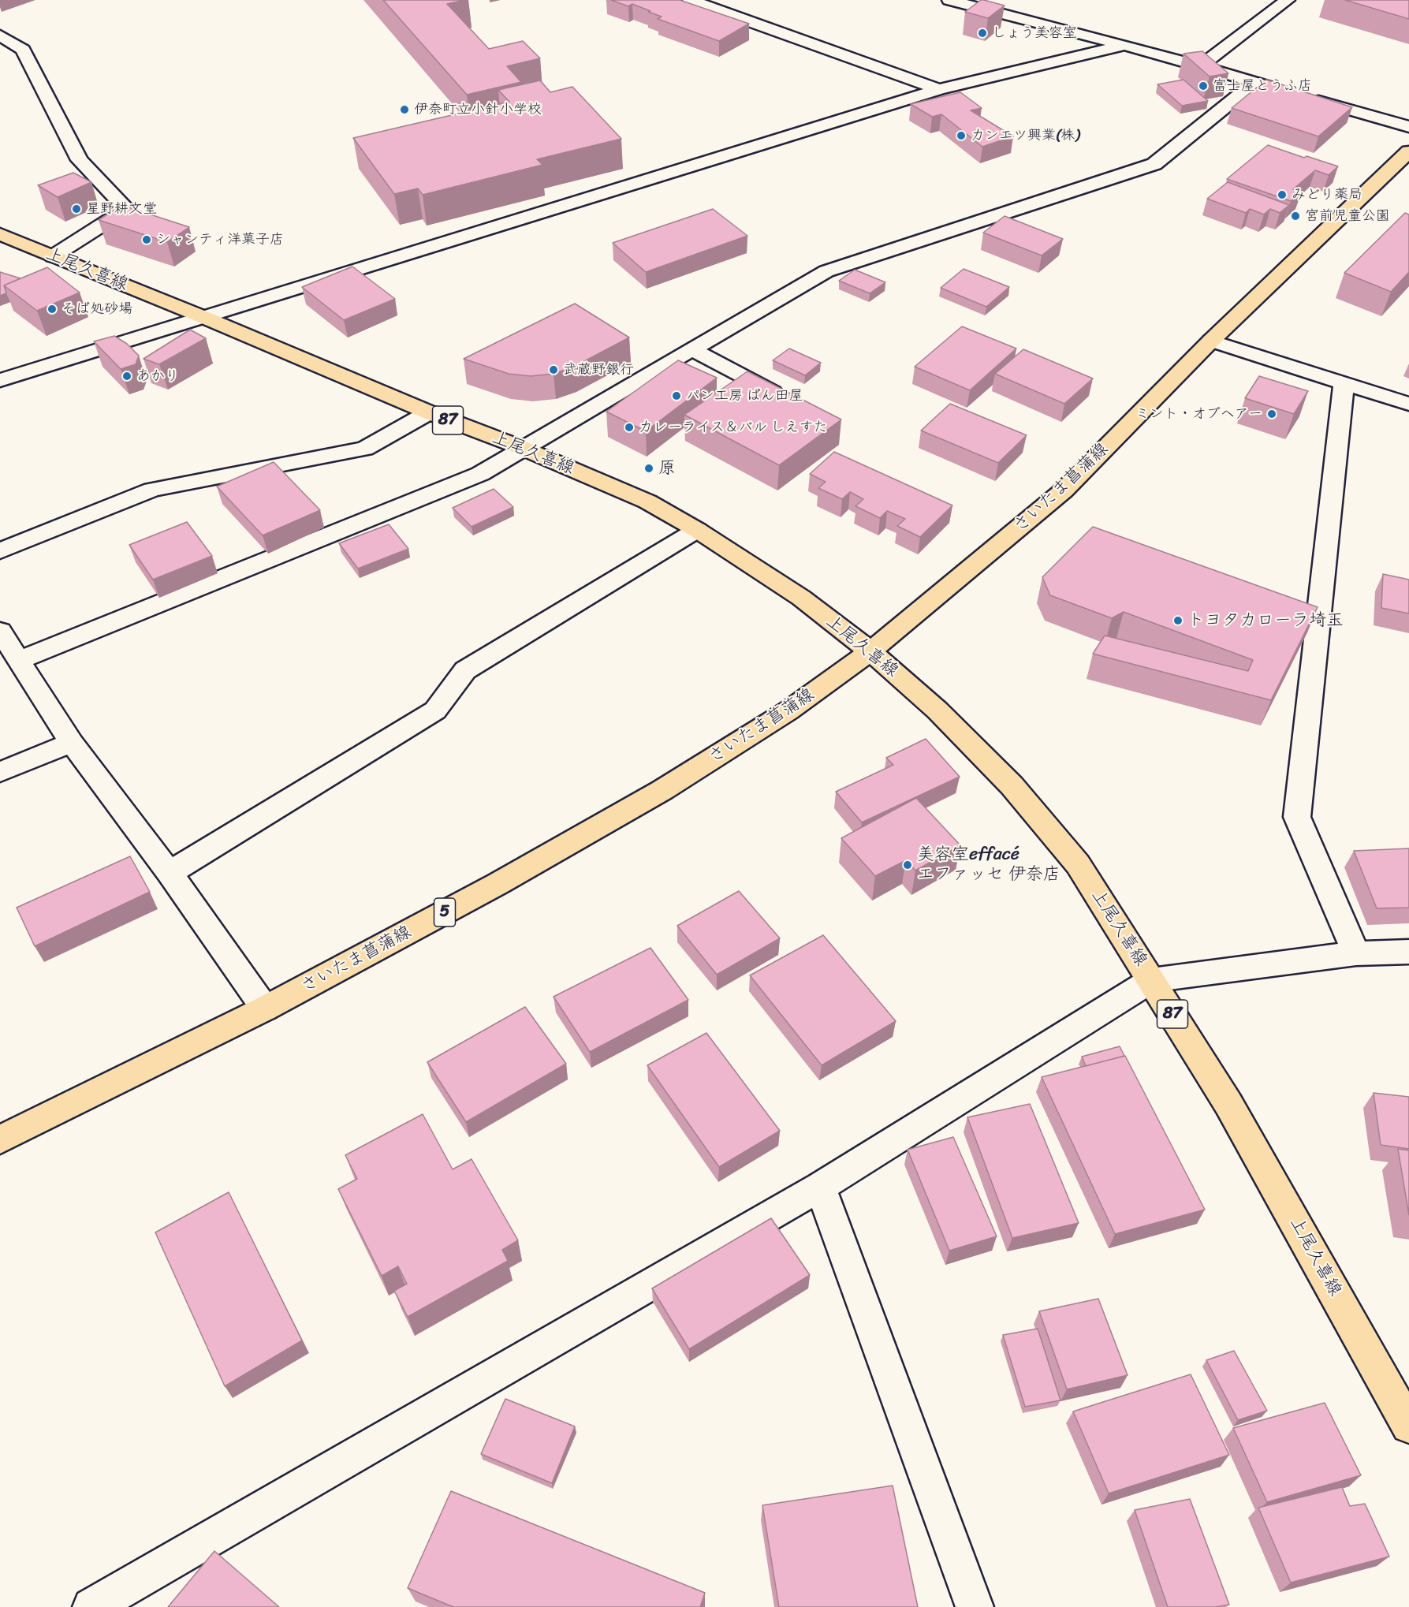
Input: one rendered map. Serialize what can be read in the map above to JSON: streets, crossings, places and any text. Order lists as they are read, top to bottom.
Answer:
{
  "streets": {
    "main road": [
      "上尾久喜線",
      "87",
      "さいたま菖蒲線",
      "5"
    ]
  },
  "crossings": [
    ["上尾久喜線", "さいたま菖蒲線"]
  ],
  "places": [
    "しょう美容室",
    "富士屋とうふ店",
    "伊奈町立小針小学校",
    "カンエツ興業(株)",
    "みどり薬局",
    "星野耕文堂",
    "宮前児童公園",
    "シャンティ洋菓子店",
    "そば処砂場",
    "武蔵野銀行",
    "あかり",
    "パン工房 ぱん田屋",
    "ミント・オブヘアー",
    "カレーライス＆バル しえすた",
    "原",
    "トヨタカローラ埼玉",
    "美容室effacé エファッセ 伊奈店"
  ]
}
